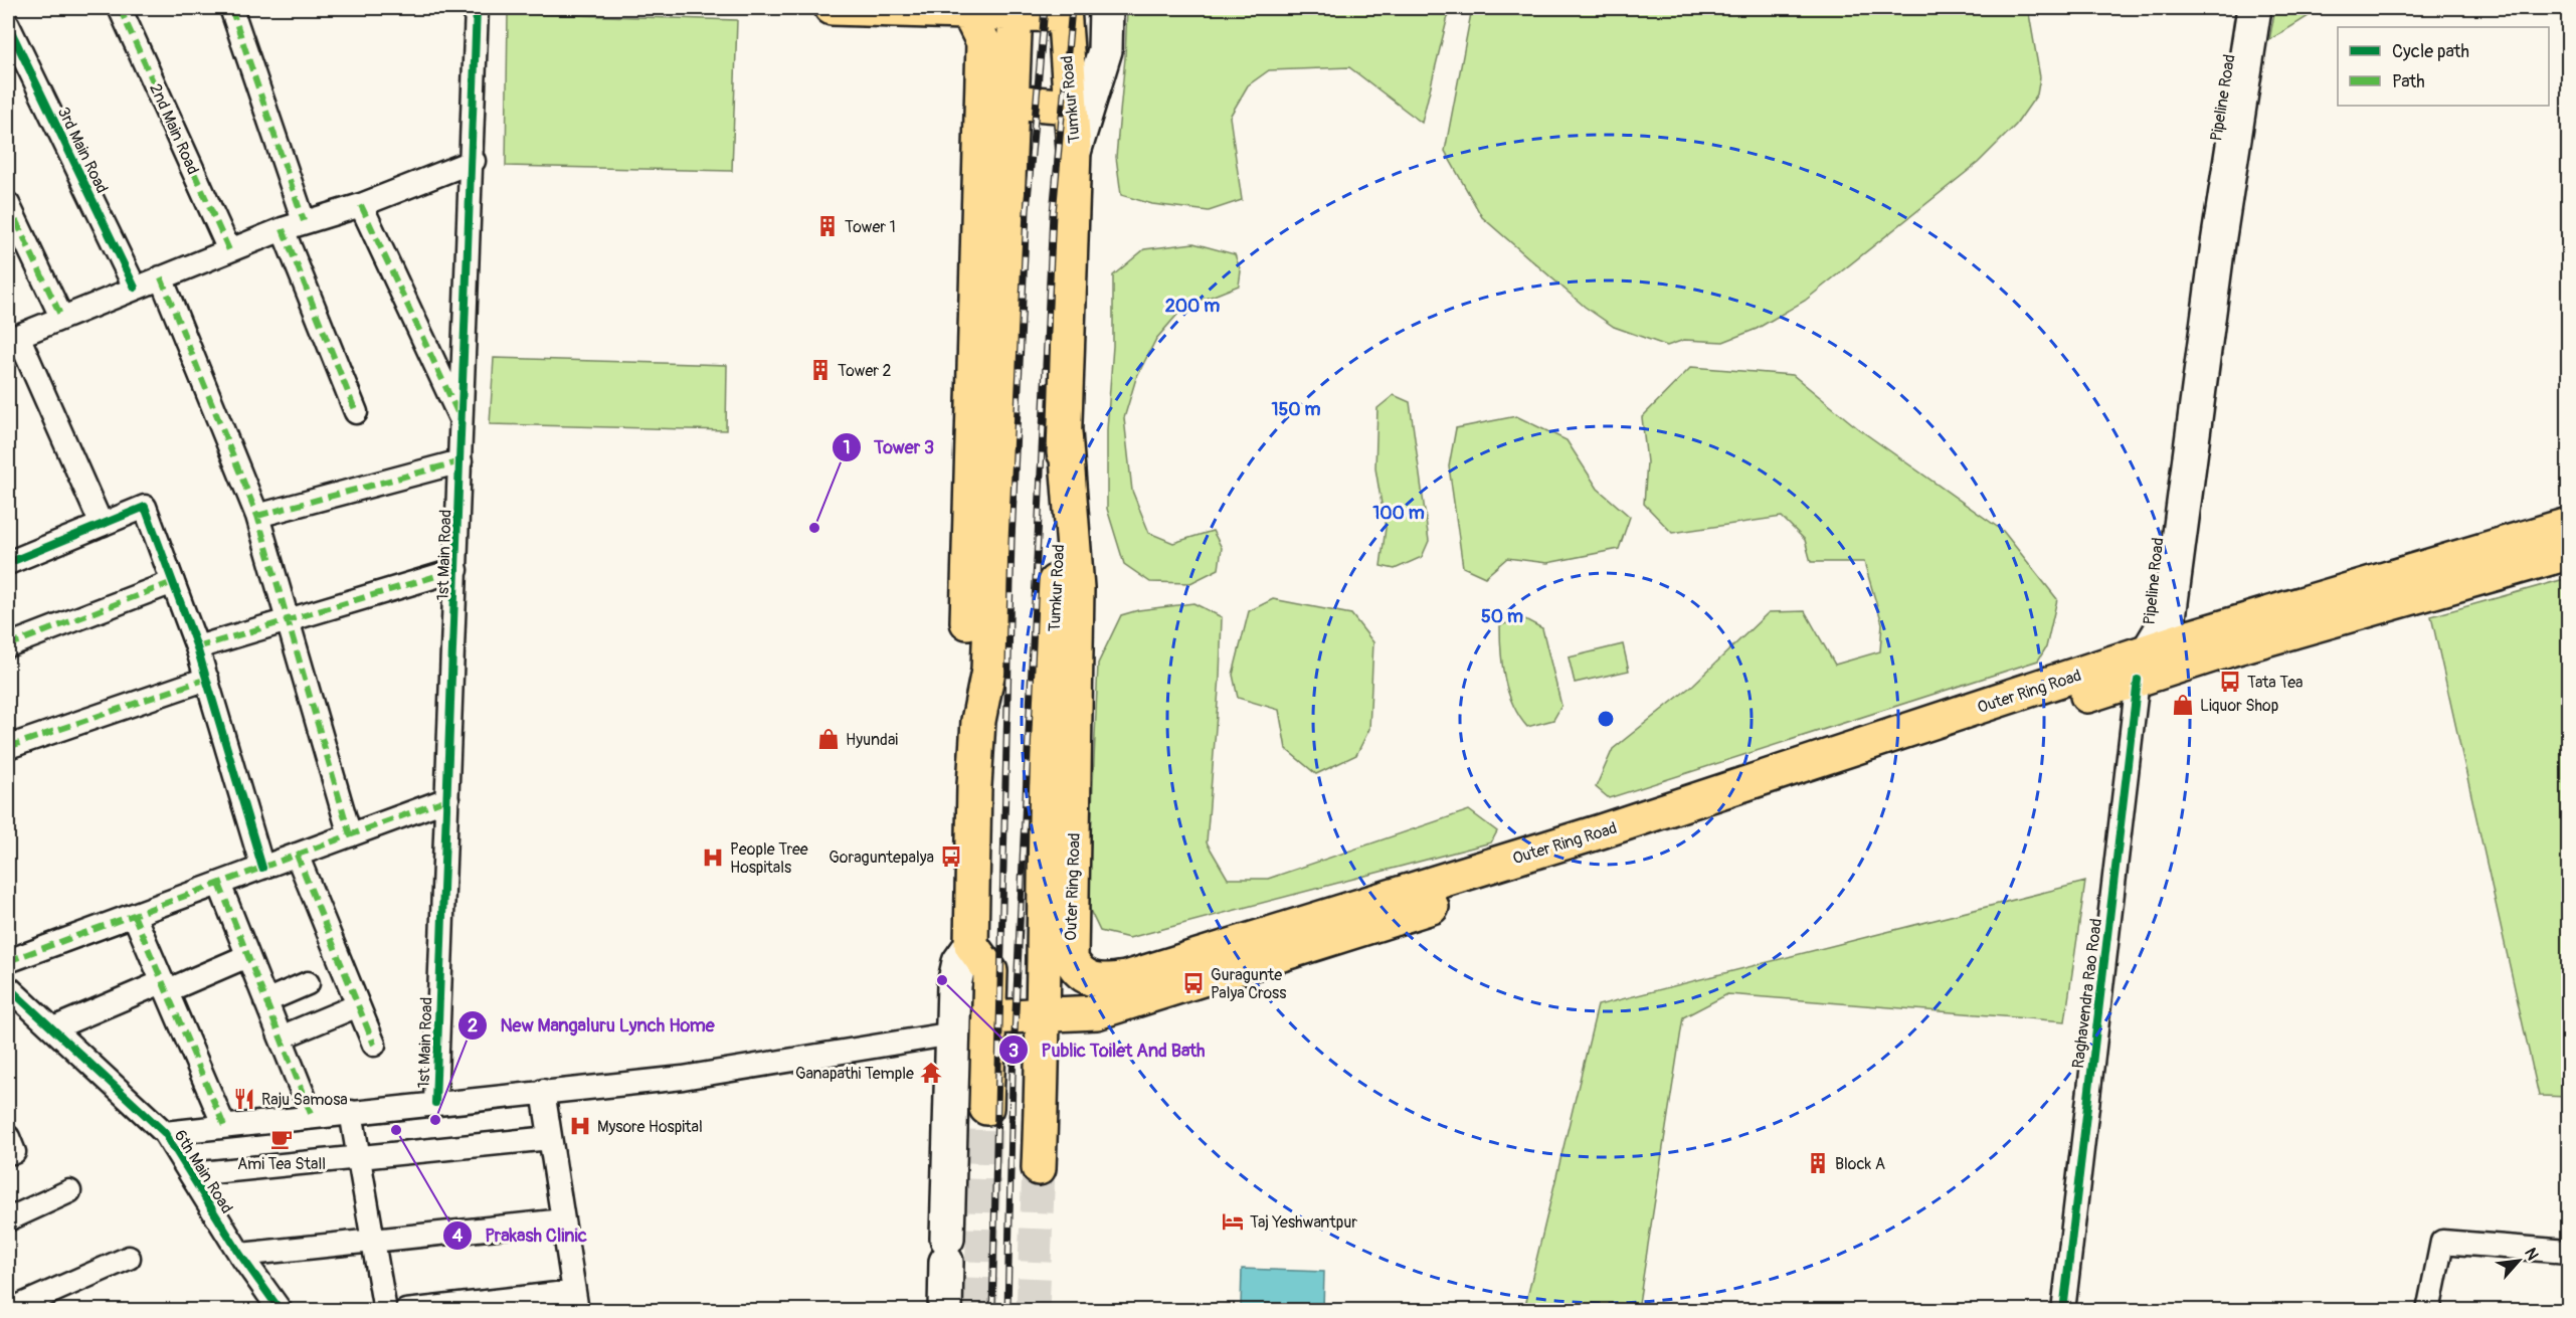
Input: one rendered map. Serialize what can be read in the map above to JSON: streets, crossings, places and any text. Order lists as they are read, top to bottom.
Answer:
{
  "streets": {
    "highway": ["Tumkur Road", "Outer Ring Road"],
    "main road": ["Pipeline Road"],
    "street": [
      "2nd Main Road",
      "3rd Main Road",
      "1st Main Road",
      "Raghavendra Rao Road",
      "6th Main Road"
    ]
  },
  "crossings": [
    ["Pipeline Road", "Outer Ring Road"],
    ["Pipeline Road", "Raghavendra Rao Road"],
    ["Tumkur Road", "Outer Ring Road"],
    ["Outer Ring Road", "Raghavendra Rao Road"]
  ],
  "places": {
    "building": ["Tower 1", "Tower 2", "Block A"],
    "other": [
      "Tower 3",
      "Public Toilet And Bath",
      "New Mangaluru Lynch Home",
      "Prakash Clinic"
    ],
    "bus stop": ["Tata Tea", "Goraguntepalya", "Guragunte Palya Cross"],
    "shop": ["Liquor Shop", "Hyundai"],
    "hospital": ["People Tree Hospitals", "Mysore Hospital"],
    "temple": ["Ganapathi Temple"],
    "restaurant": ["Raju Samosa"],
    "cafe": ["Ami Tea Stall"],
    "hotel": ["Taj Yeshwantpur"]
  },
  "legend": ["Cycle path", "Path"],
  "north": "top right",
  "rings": [
    "200 m",
    "150 m",
    "100 m",
    "50 m"
  ]
}
